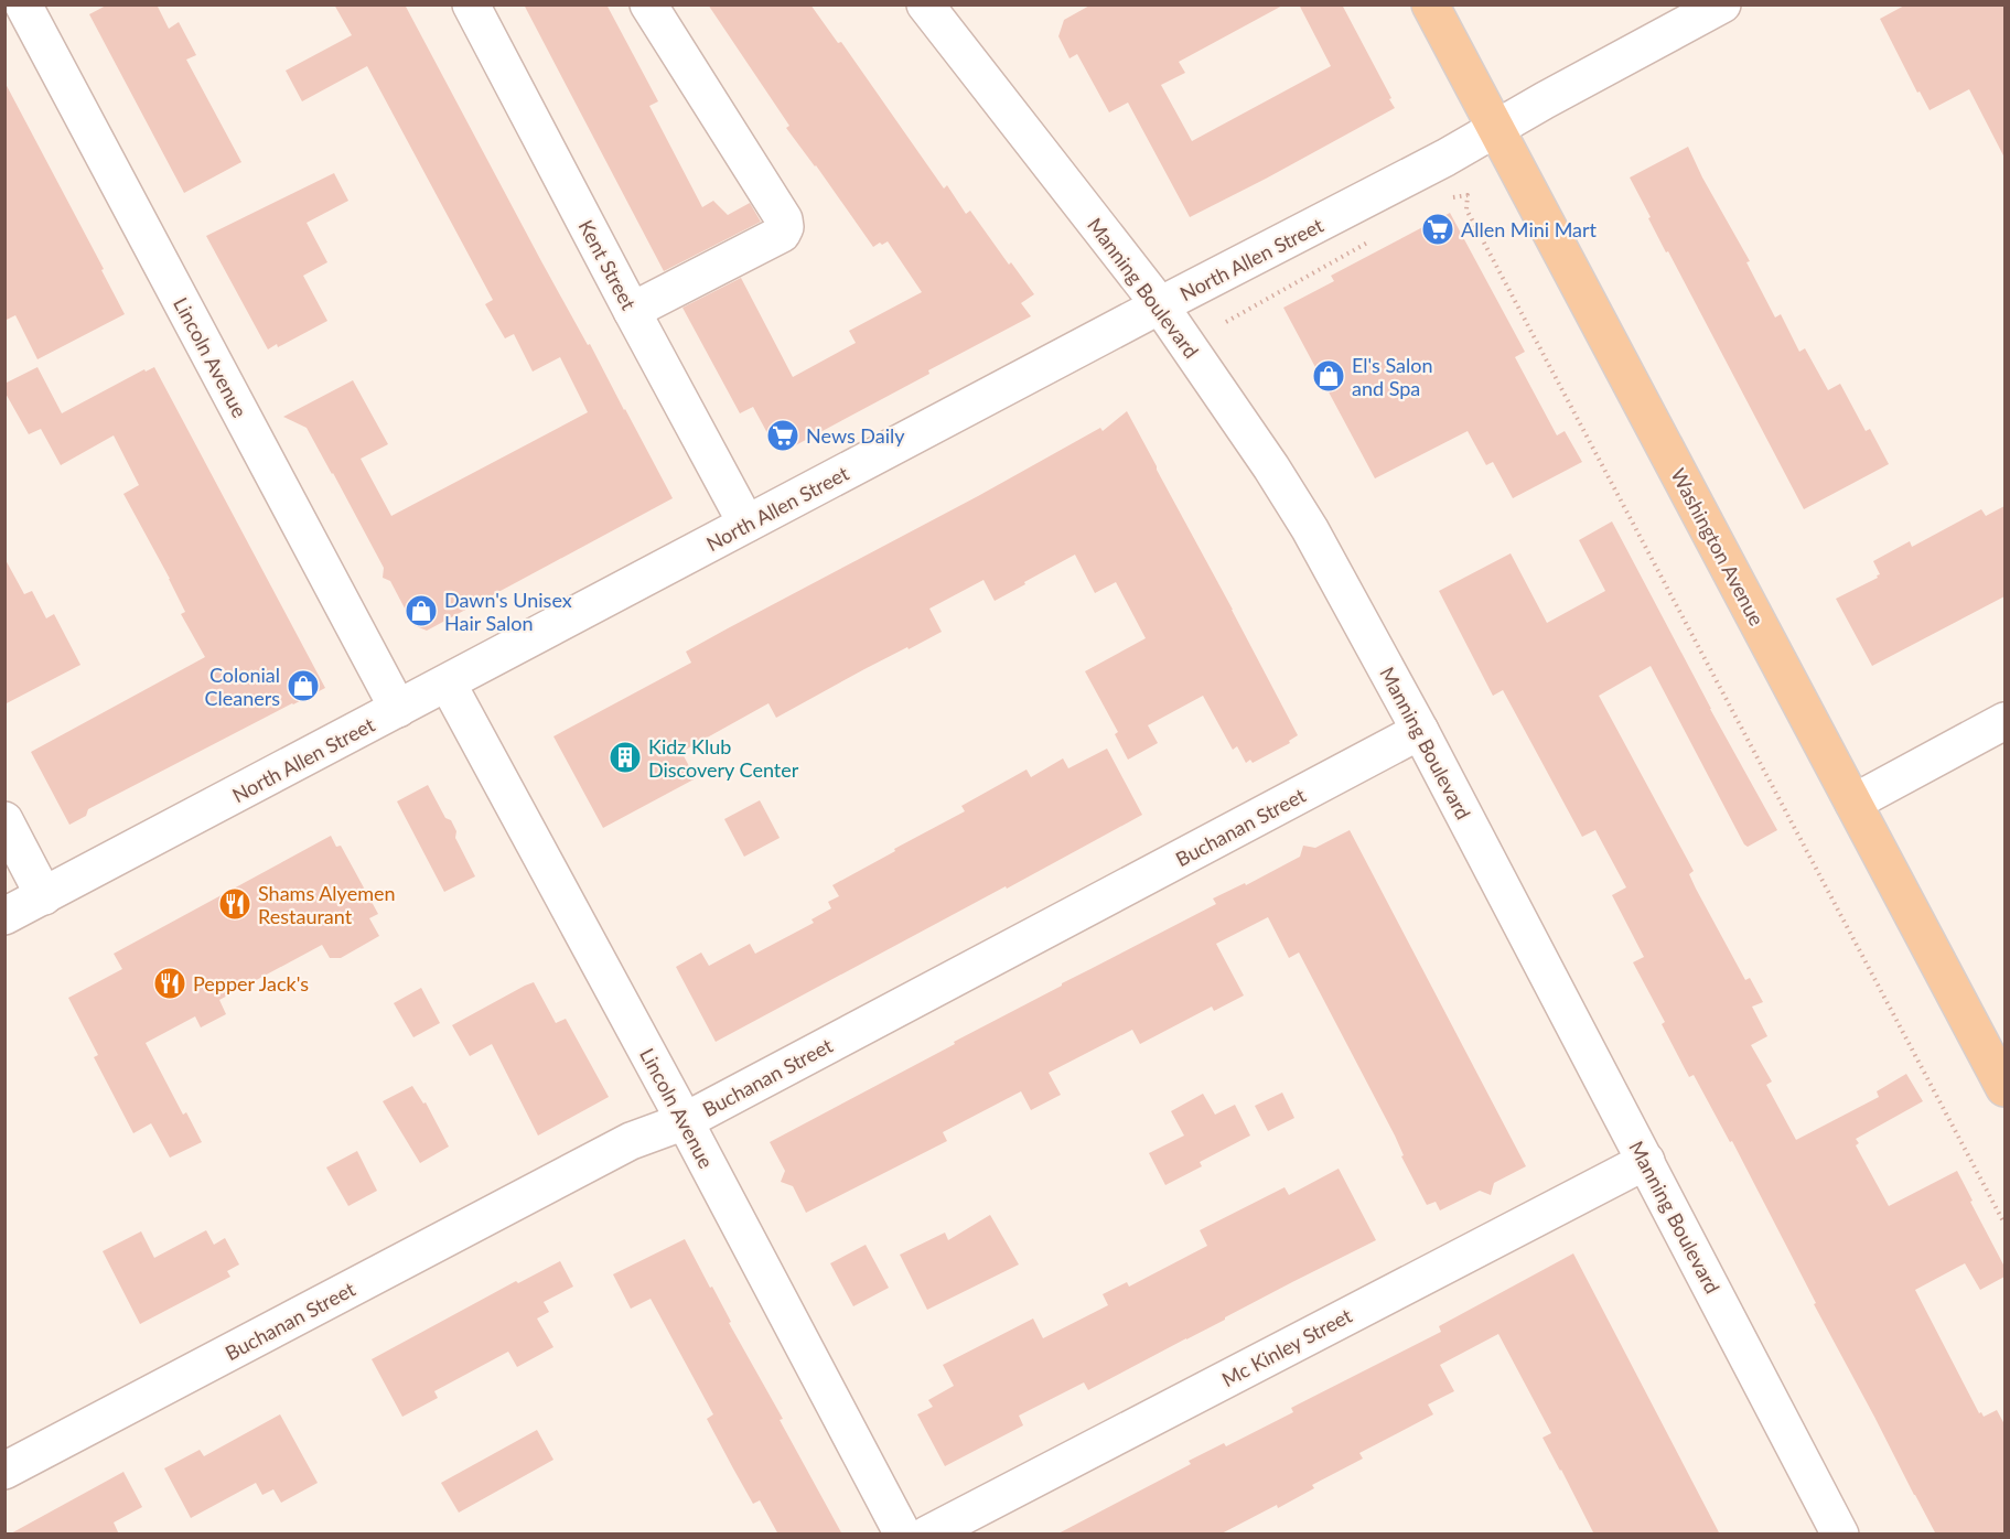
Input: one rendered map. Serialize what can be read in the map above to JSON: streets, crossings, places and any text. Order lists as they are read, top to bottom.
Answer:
{
  "streets": {
    "main road": ["Washington Avenue"],
    "street": [
      "North Allen Street",
      "Kent Street",
      "Manning Boulevard",
      "Lincoln Avenue",
      "Buchanan Street",
      "Mc Kinley Street"
    ]
  },
  "crossings": [
    ["North Allen Street", "Kent Street"],
    ["North Allen Street", "Manning Boulevard"],
    ["North Allen Street", "Lincoln Avenue"],
    ["North Allen Street", "Washington Avenue"],
    ["Manning Boulevard", "Buchanan Street"],
    ["Manning Boulevard", "Mc Kinley Street"],
    ["Lincoln Avenue", "Buchanan Street"]
  ],
  "places": {
    "supermarket": ["Allen Mini Mart", "News Daily"],
    "shop": ["El's Salon and Spa", "Dawn's Unisex Hair Salon", "Colonial Cleaners"],
    "building": ["Kidz Klub Discovery Center"],
    "restaurant": ["Shams Alyemen Restaurant", "Pepper Jack's"]
  }
}
